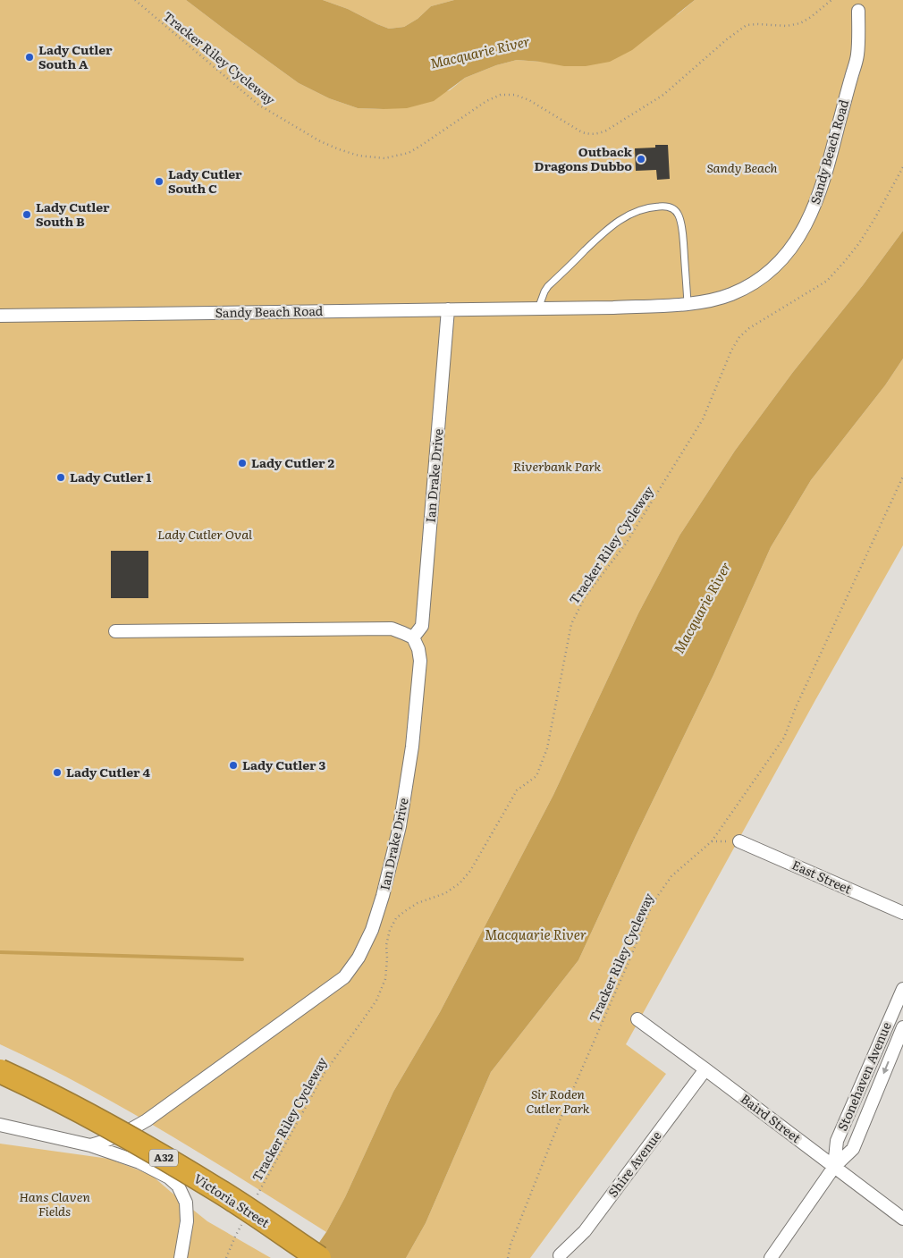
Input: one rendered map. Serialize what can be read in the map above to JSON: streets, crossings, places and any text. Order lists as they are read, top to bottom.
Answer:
{
  "streets": {
    "highway": ["A32", "Victoria Street"],
    "street": [
      "Sandy Beach Road",
      "Ian Drake Drive",
      "East Street",
      "Stonehaven Avenue",
      "Baird Street",
      "Shire Avenue"
    ],
    "path": ["Tracker Riley Cycleway"]
  },
  "crossings": [
    ["Sandy Beach Road", "Ian Drake Drive"],
    ["Stonehaven Avenue", "Baird Street"],
    ["Baird Street", "Shire Avenue"]
  ],
  "water": ["Macquarie River"],
  "parks": [
    "Sandy Beach",
    "Riverbank Park",
    "Lady Cutler Oval",
    "Sir Roden Cutler Park",
    "Hans Claven Fields"
  ],
  "places": [
    "Lady Cutler South A",
    "Outback Dragons Dubbo",
    "Lady Cutler South C",
    "Lady Cutler South B",
    "Lady Cutler 2",
    "Lady Cutler 1",
    "Lady Cutler 3",
    "Lady Cutler 4"
  ]
}
